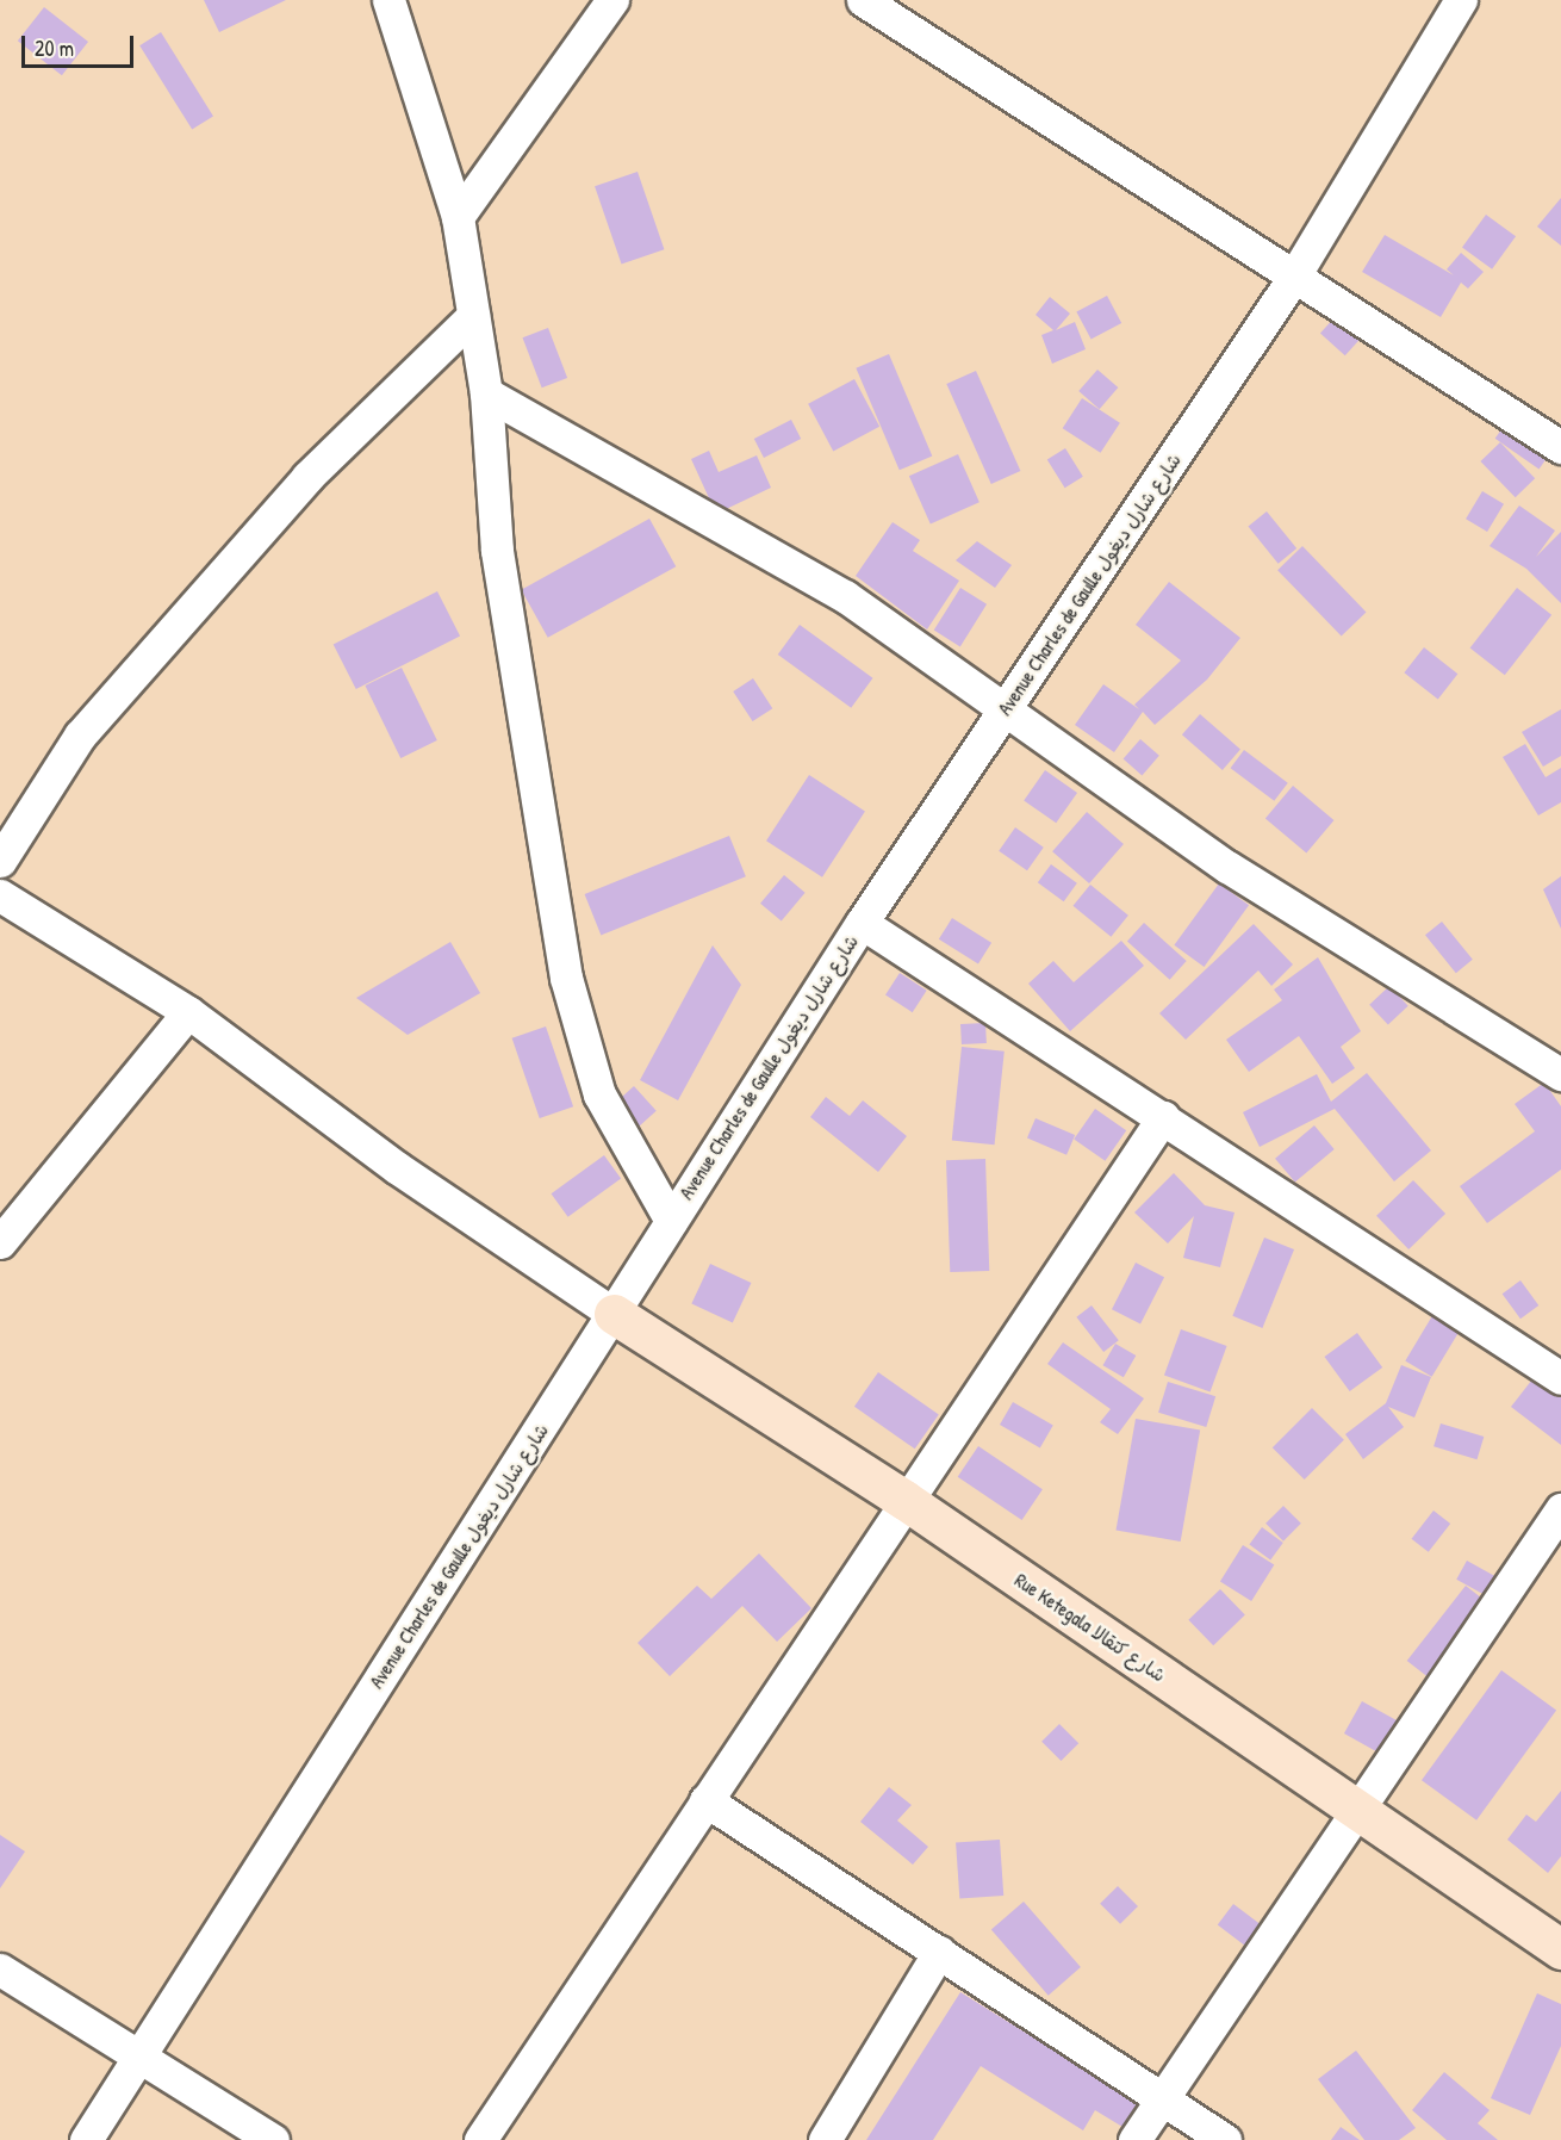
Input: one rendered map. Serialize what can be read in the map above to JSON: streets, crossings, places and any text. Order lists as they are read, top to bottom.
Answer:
{
  "streets": {
    "street": ["Avenue Charles de Gaulle شارع شارل ديغول", "Rue Ketegala شارع كتقالا"]
  },
  "crossings": [
    ["Avenue Charles de Gaulle شارع شارل ديغول", "Rue Ketegala شارع كتقالا"]
  ],
  "scale_bar": "20 m"
}
